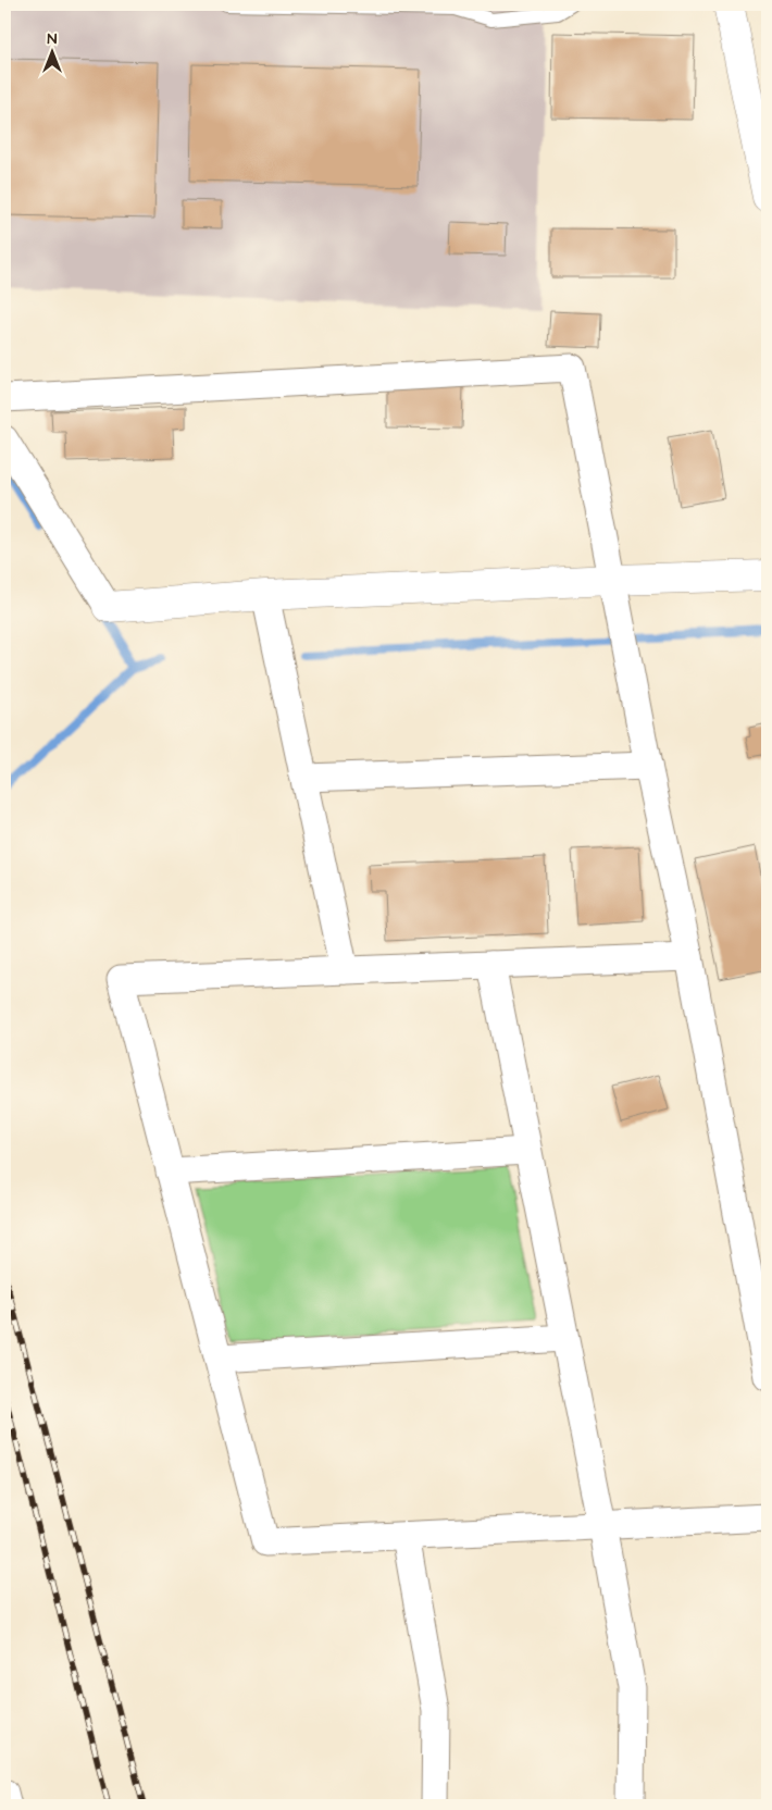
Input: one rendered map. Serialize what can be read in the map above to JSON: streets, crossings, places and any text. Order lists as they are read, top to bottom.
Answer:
{
  "north": "top"
}
